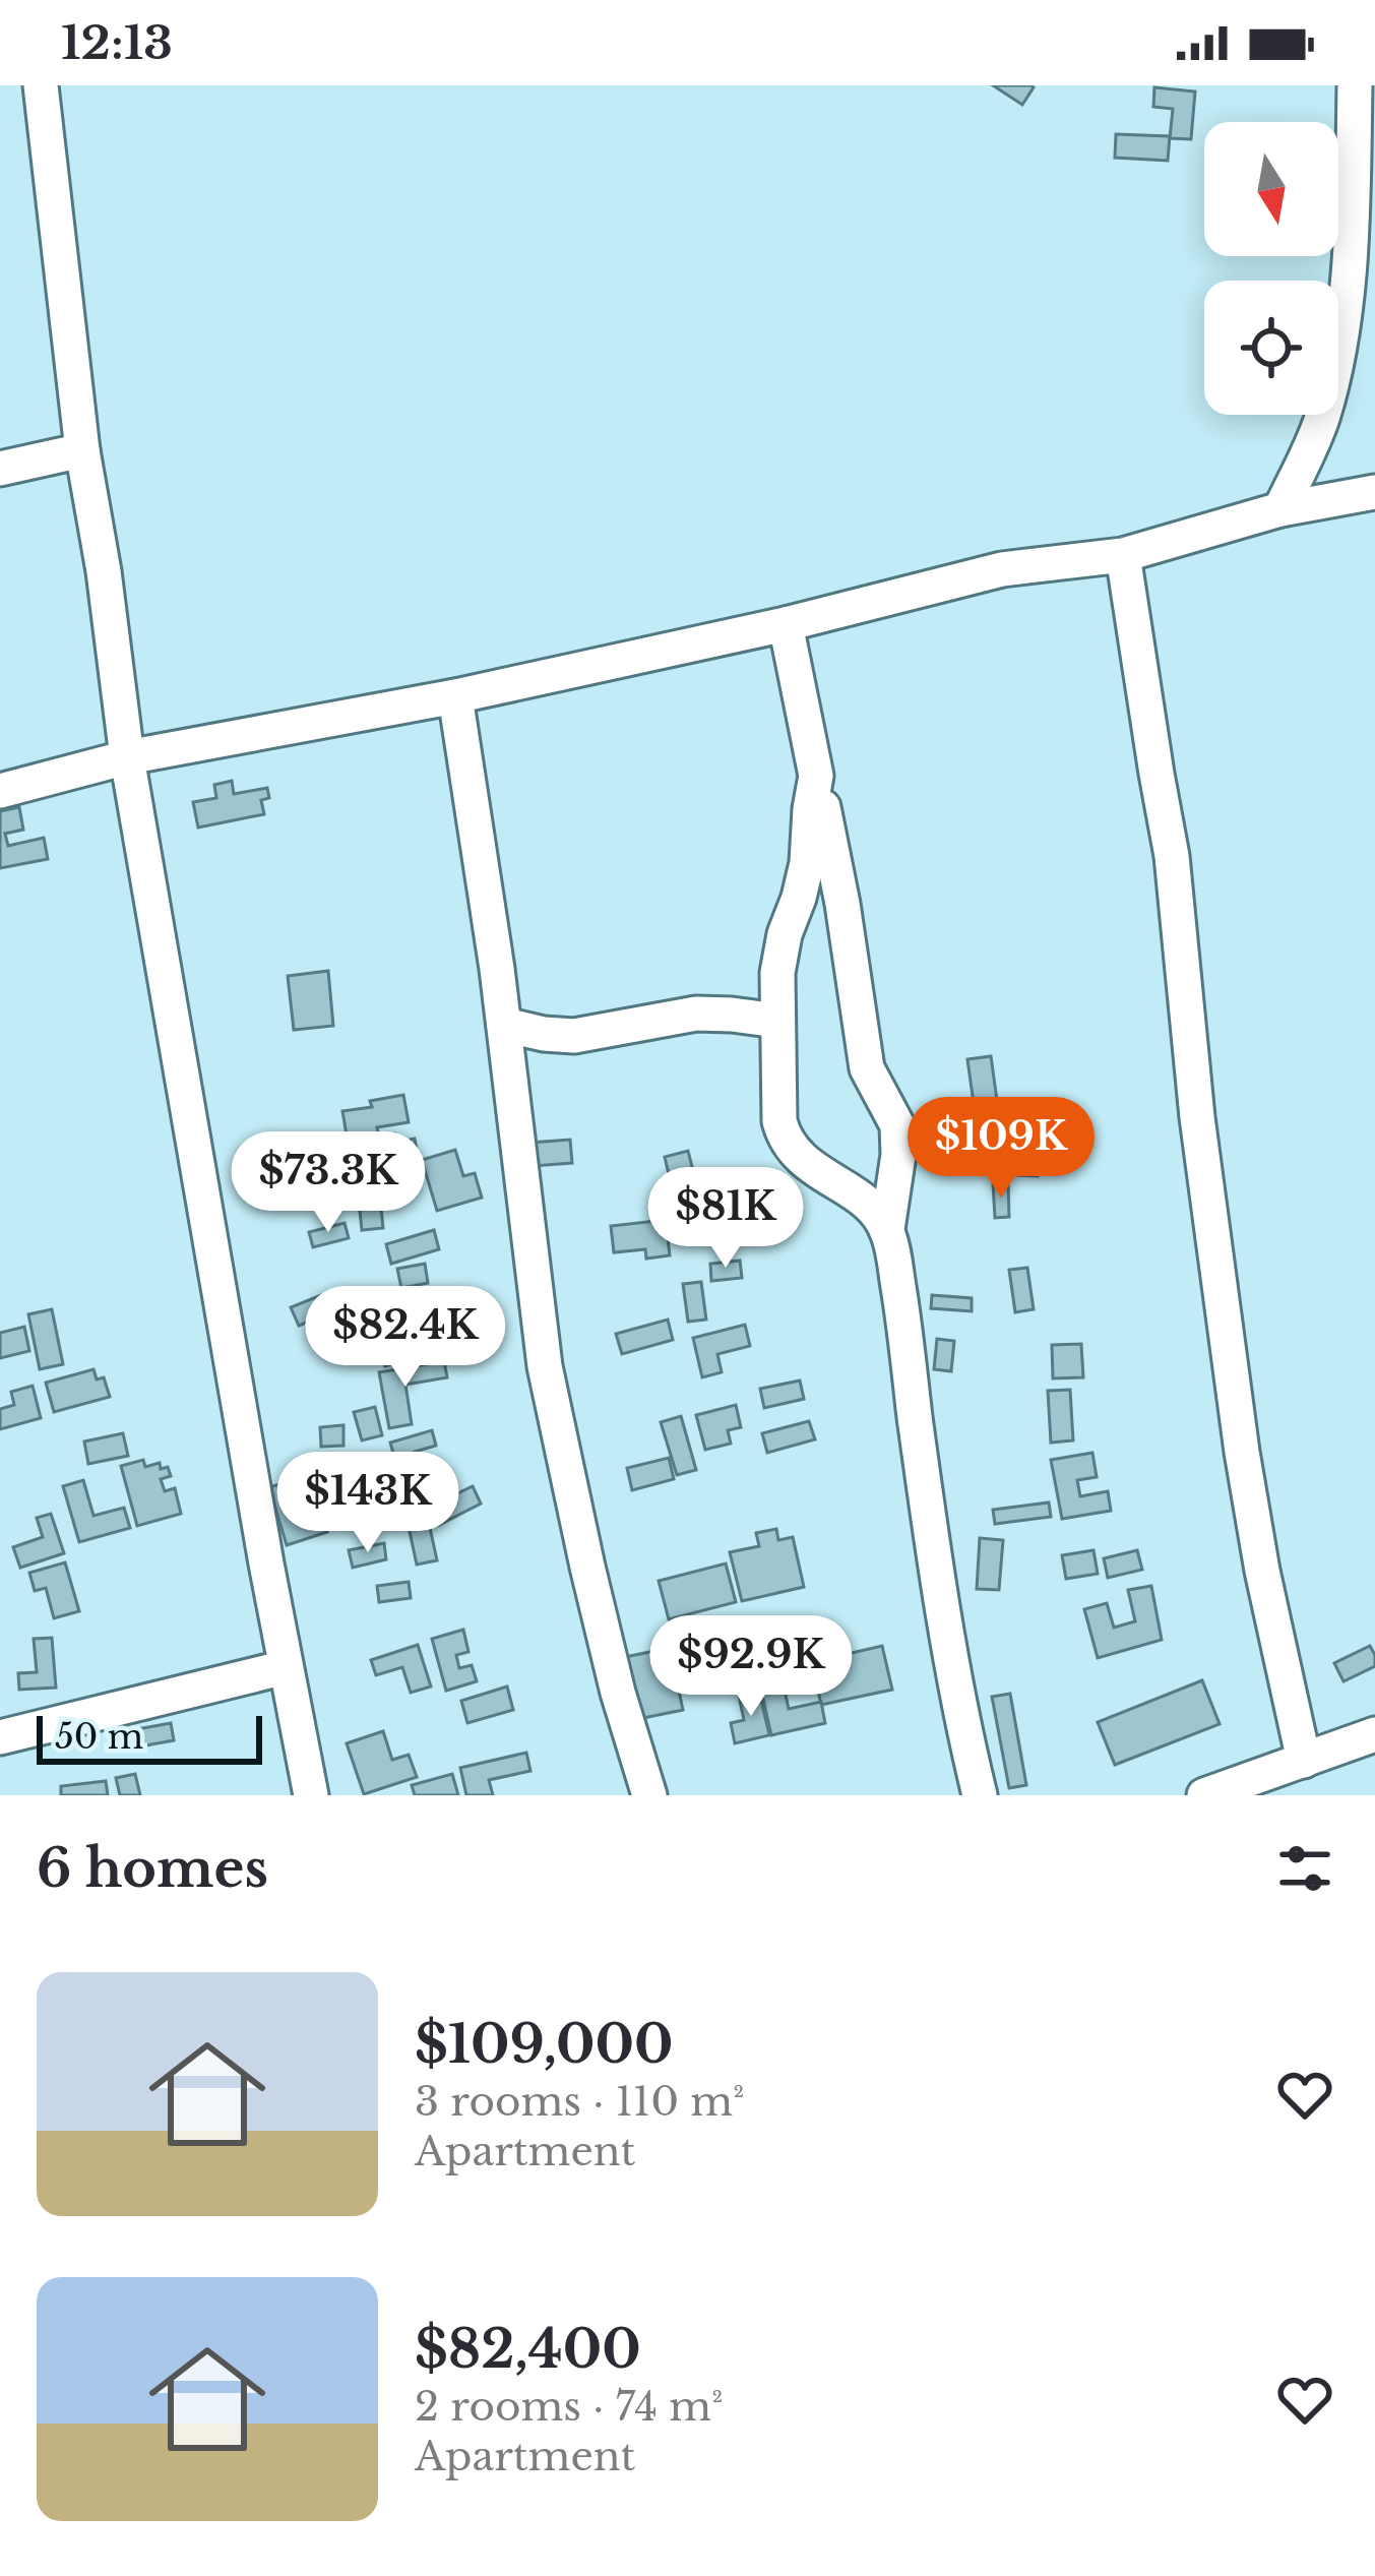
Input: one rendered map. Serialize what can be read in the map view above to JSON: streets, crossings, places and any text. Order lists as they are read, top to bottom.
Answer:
{
  "scale_bar": "50 m",
  "north": "bottom",
  "page": {
    "status": "12:13",
    "price": [
      "$109K",
      "$73.3K",
      "$81K",
      "$82.4K",
      "$143K",
      "$92.9K"
    ],
    "scale": "50 m",
    "heading": "6 homes",
    "list": [
      {
        "name": "$109,000",
        "note": "3 rooms · 110 m² · Apartment"
      },
      {
        "name": "$82,400",
        "note": "2 rooms · 74 m² · Apartment"
      }
    ]
  }
}
